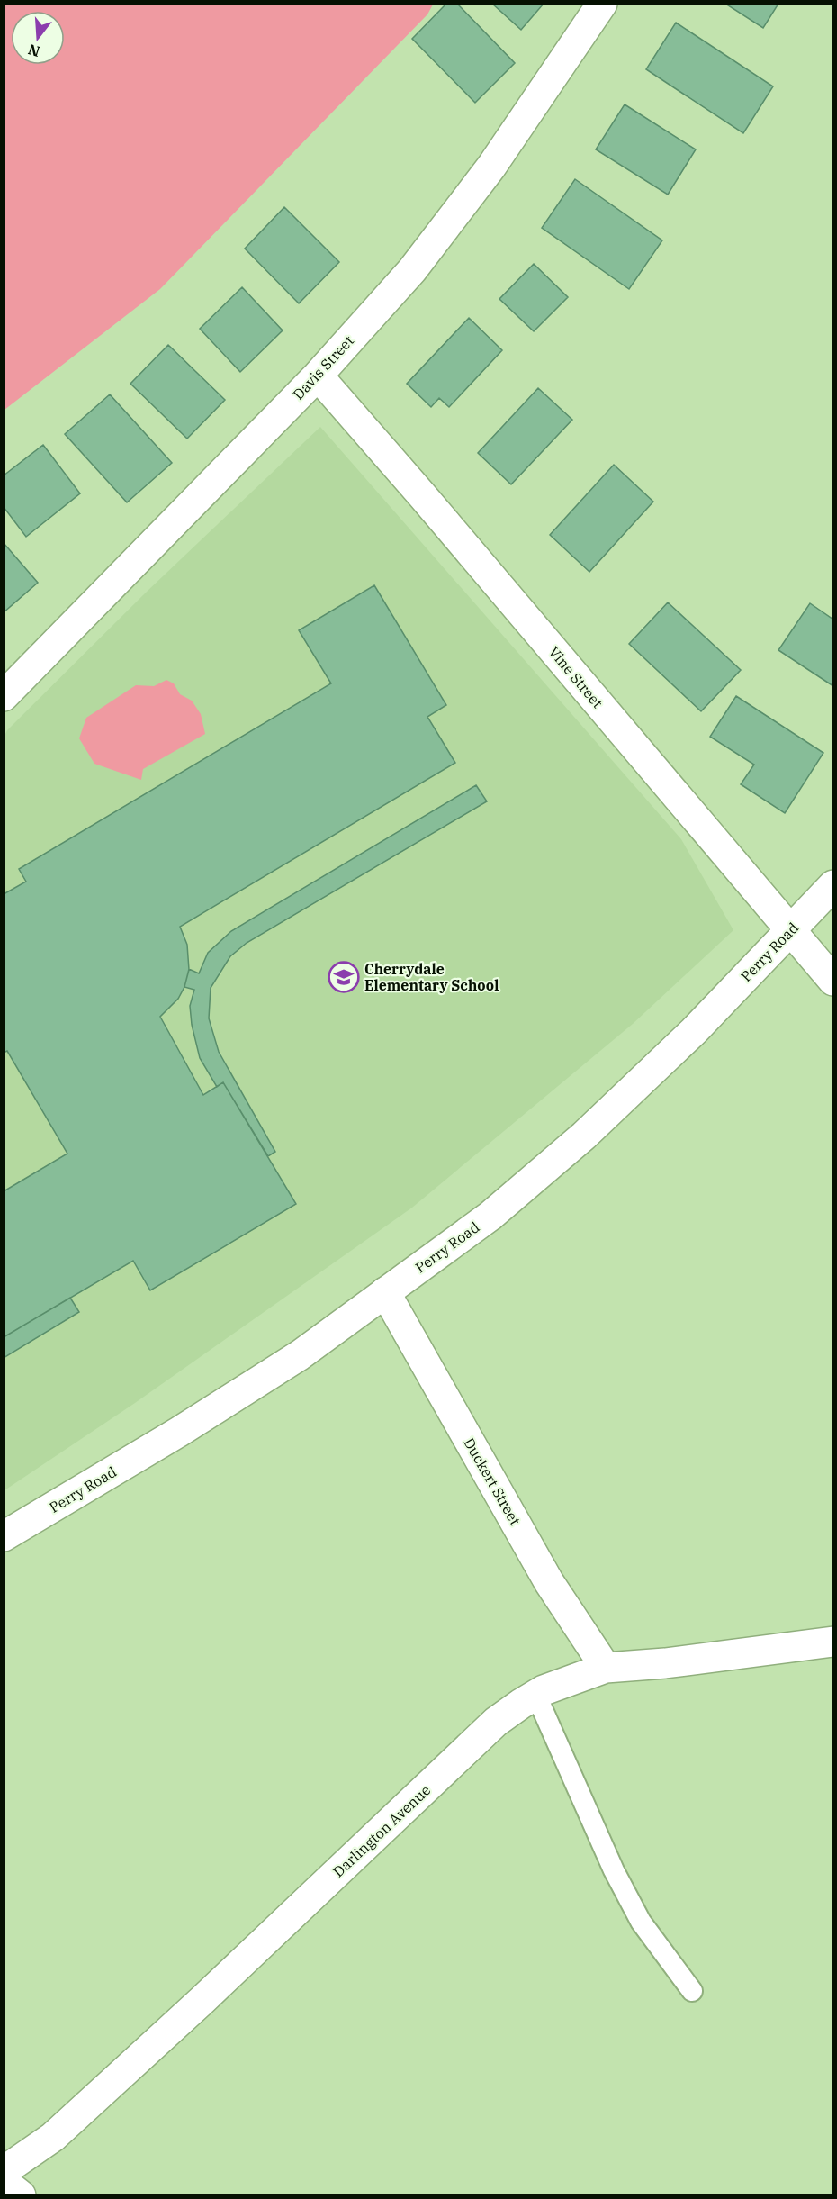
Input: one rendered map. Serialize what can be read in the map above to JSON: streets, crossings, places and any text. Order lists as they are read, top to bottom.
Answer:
{
  "streets": {
    "street": [
      "Davis Street",
      "Vine Street",
      "Perry Road",
      "Duckert Street",
      "Darlington Avenue"
    ]
  },
  "crossings": [
    ["Davis Street", "Vine Street"],
    ["Vine Street", "Perry Road"],
    ["Perry Road", "Duckert Street"],
    ["Duckert Street", "Darlington Avenue"]
  ],
  "places": {
    "school or university": ["Cherrydale Elementary School"]
  },
  "north": "bottom"
}
